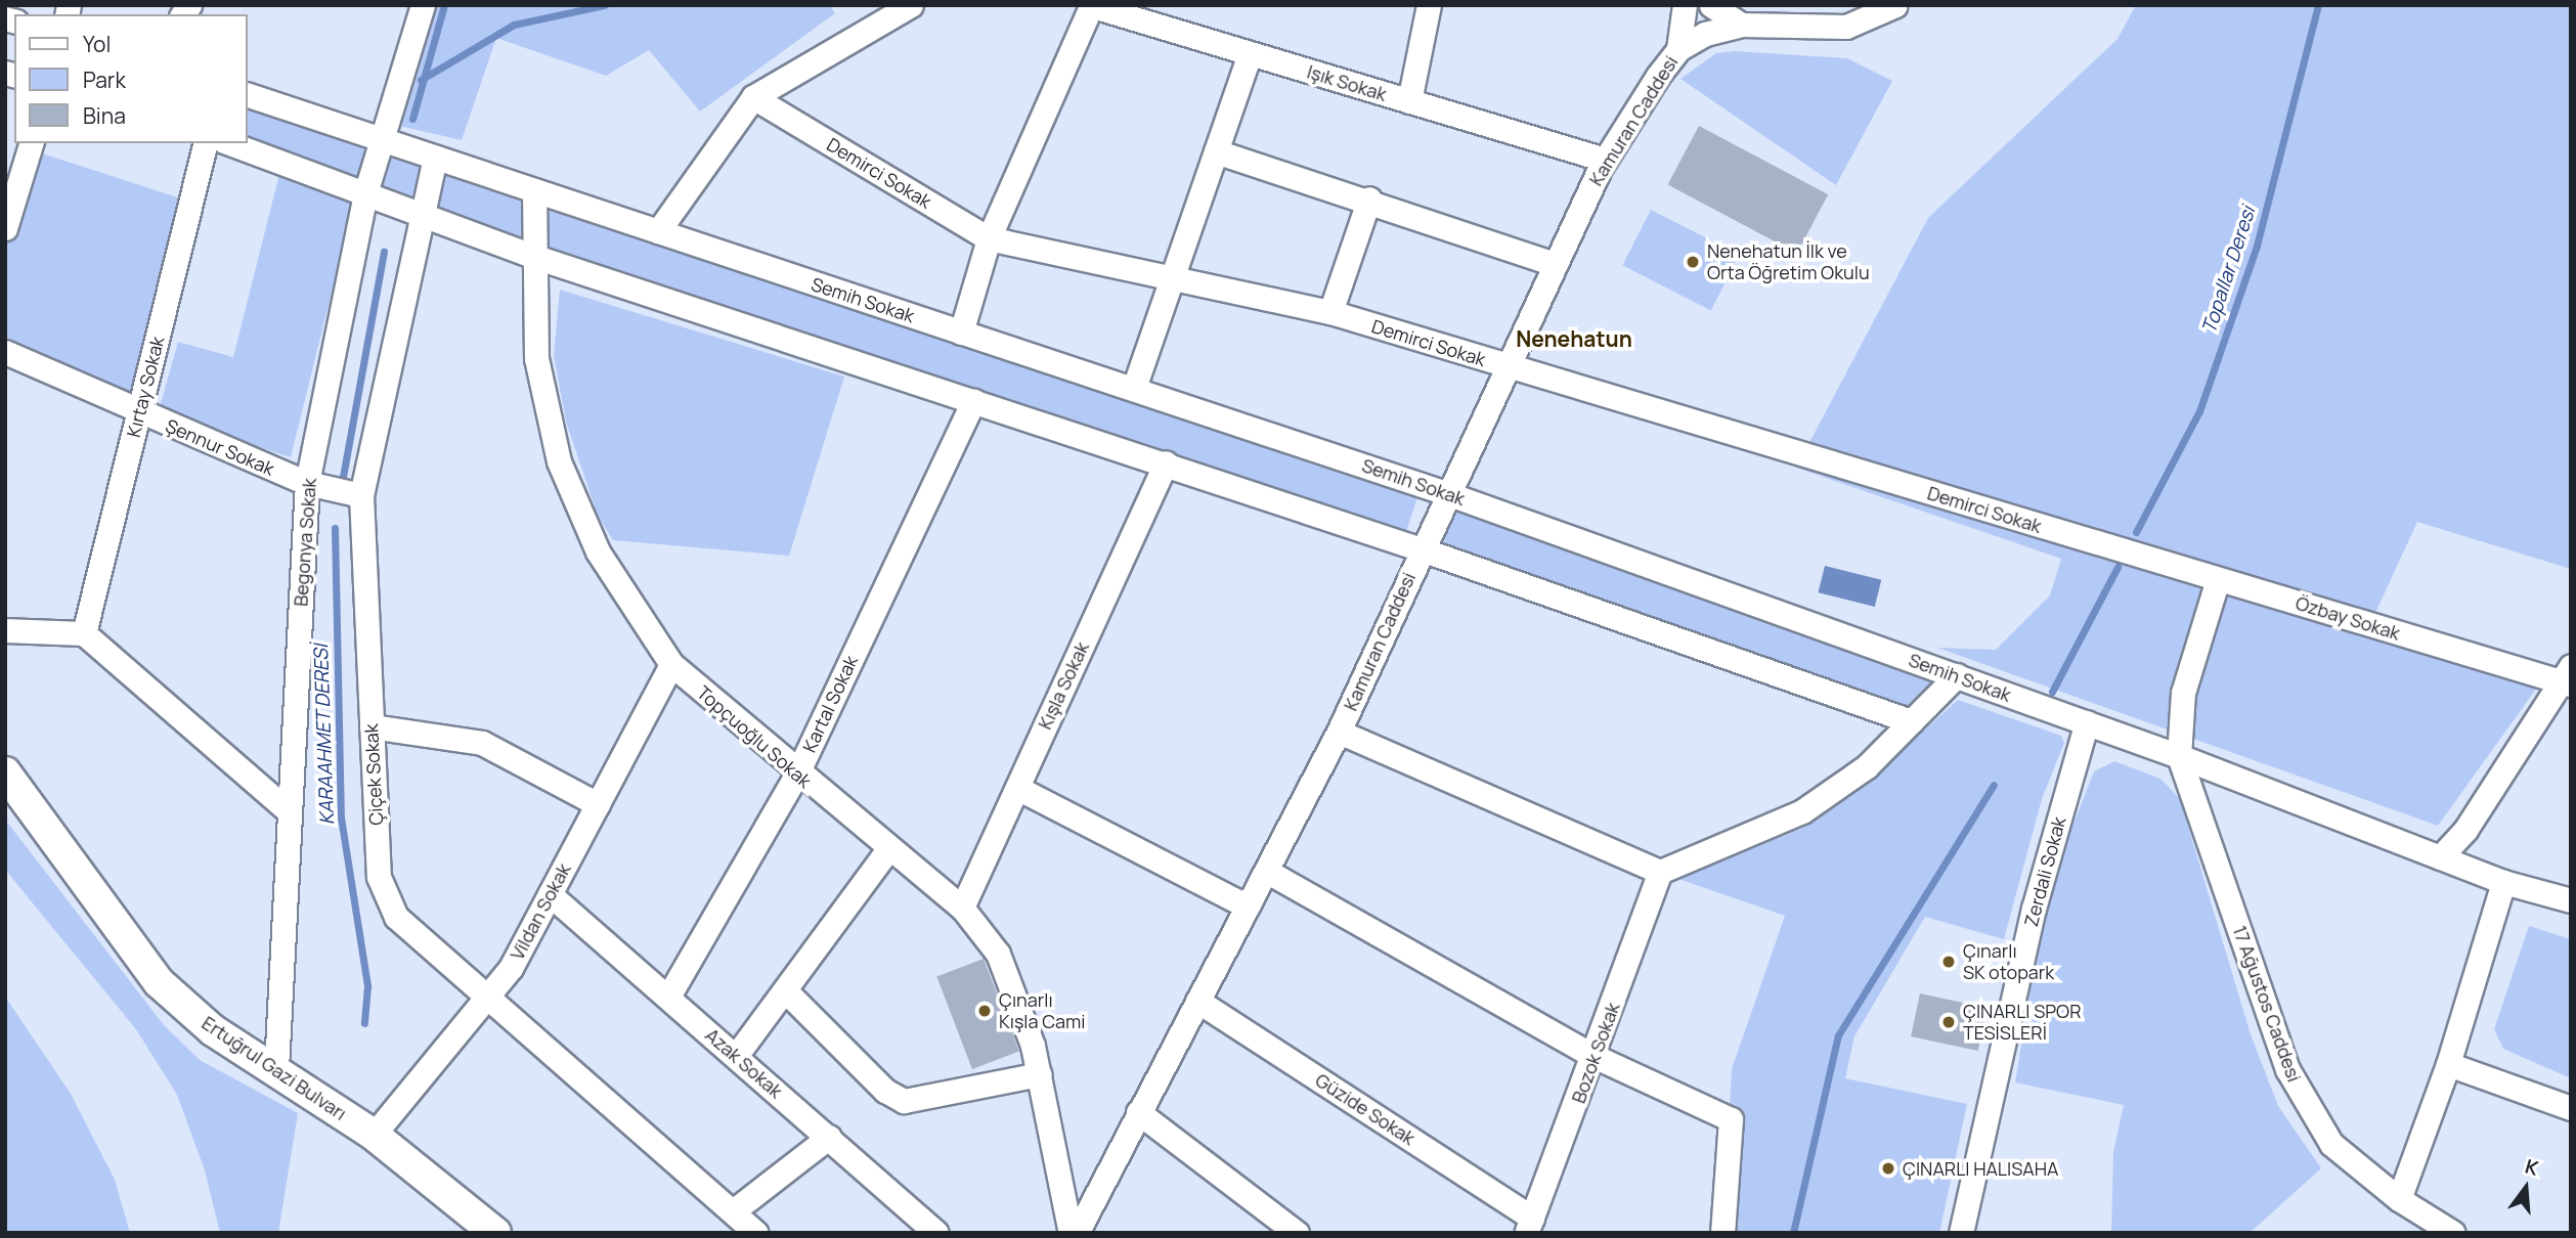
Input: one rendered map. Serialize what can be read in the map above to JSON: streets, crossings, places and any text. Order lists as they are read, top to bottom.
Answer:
{
  "streets": {
    "main road": ["Ertuğrul Gazi Bulvarı"],
    "street": [
      "Işık Sokak",
      "Kamuran Caddesi",
      "Demirci Sokak",
      "Semih Sokak",
      "Kırtay Sokak",
      "Şennur Sokak",
      "Begonya Sokak",
      "Özbay Sokak",
      "Kışla Sokak",
      "Kartal Sokak",
      "Topçuoğlu Sokak",
      "Çiçek Sokak",
      "Zerdali Sokak",
      "Vildan Sokak",
      "17 Ağustos Caddesi",
      "Bozok Sokak",
      "Azak Sokak",
      "Güzide Sokak"
    ]
  },
  "crossings": [
    ["Işık Sokak", "Kamuran Caddesi"],
    ["Kamuran Caddesi", "Demirci Sokak"],
    ["Kamuran Caddesi", "Semih Sokak"],
    ["Kamuran Caddesi", "Güzide Sokak"],
    ["Demirci Sokak", "Özbay Sokak"],
    ["Semih Sokak", "Begonya Sokak"],
    ["Semih Sokak", "Topçuoğlu Sokak"],
    ["Semih Sokak", "Çiçek Sokak"],
    ["Semih Sokak", "Zerdali Sokak"],
    ["Semih Sokak", "17 Ağustos Caddesi"],
    ["Kırtay Sokak", "Şennur Sokak"],
    ["Şennur Sokak", "Begonya Sokak"],
    ["Şennur Sokak", "Çiçek Sokak"],
    ["Begonya Sokak", "Çiçek Sokak"],
    ["Begonya Sokak", "Ertuğrul Gazi Bulvarı"],
    ["Kışla Sokak", "Topçuoğlu Sokak"],
    ["Kartal Sokak", "Topçuoğlu Sokak"],
    ["Kartal Sokak", "Azak Sokak"],
    ["Topçuoğlu Sokak", "Vildan Sokak"],
    ["Çiçek Sokak", "Vildan Sokak"],
    ["Vildan Sokak", "Azak Sokak"],
    ["Vildan Sokak", "Ertuğrul Gazi Bulvarı"],
    ["Bozok Sokak", "Güzide Sokak"]
  ],
  "districts": ["Nenehatun"],
  "water": ["Topallar Deresi", "KARAAHMET DERESİ"],
  "places": [
    "Nenehatun İlk ve Orta Öğretim Okulu",
    "Çınarlı SK otopark",
    "Çınarlı Kışla Cami",
    "ÇINARLI SPOR TESİSLERİ",
    "ÇINARLI HALISAHA"
  ],
  "legend": ["Yol", "Park", "Bina"],
  "north": "top"
}
